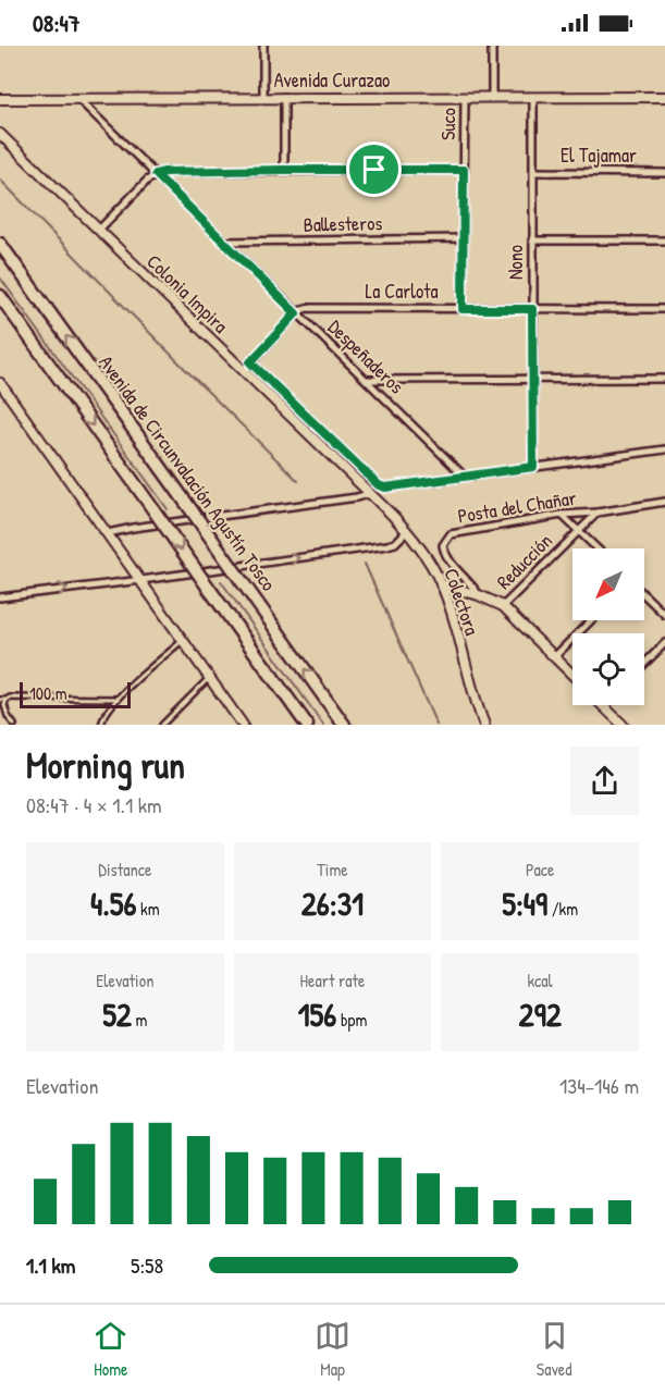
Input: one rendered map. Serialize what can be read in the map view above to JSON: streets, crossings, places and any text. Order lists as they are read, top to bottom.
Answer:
{
  "streets": {
    "highway": ["Avenida de Circunvalación Agustín Tosco"],
    "street": [
      "Avenida Curazao",
      "Suco",
      "El Tajamar",
      "Ballesteros",
      "Nono",
      "La Carlota",
      "Colonia Impira",
      "Despeñaderos",
      "Posta del Chañar",
      "Reducción",
      "Colectora"
    ]
  },
  "crossings": [
    ["Avenida Curazao", "Suco"],
    ["Avenida Curazao", "Nono"],
    ["Avenida Curazao", "Despeñaderos"],
    ["Suco", "Ballesteros"],
    ["Suco", "La Carlota"],
    ["El Tajamar", "Nono"],
    ["Ballesteros", "Despeñaderos"],
    ["Nono", "La Carlota"],
    ["La Carlota", "Despeñaderos"],
    ["Colonia Impira", "Colectora"],
    ["Posta del Chañar", "Reducción"]
  ],
  "scale_bar": "100 m",
  "north": "bottom left",
  "page": {
    "status": "08:47",
    "scale": "100 m",
    "heading": ["Morning run", "08:47 · 4 × 1.1 km"],
    "stats": [
      ["Distance", "4.56 km"],
      ["Time", "26:31"],
      ["Pace", "5:49 /km"],
      ["Elevation", "52 m"],
      ["Heart rate", "156 bpm"],
      ["kcal", "292"]
    ],
    "chart": ["Elevation", "134–146 m"],
    "list": [
      {
        "name": "1.1 km",
        "note": "5:58"
      }
    ],
    "tabs": ["Home", "Map", "Saved"]
  }
}
